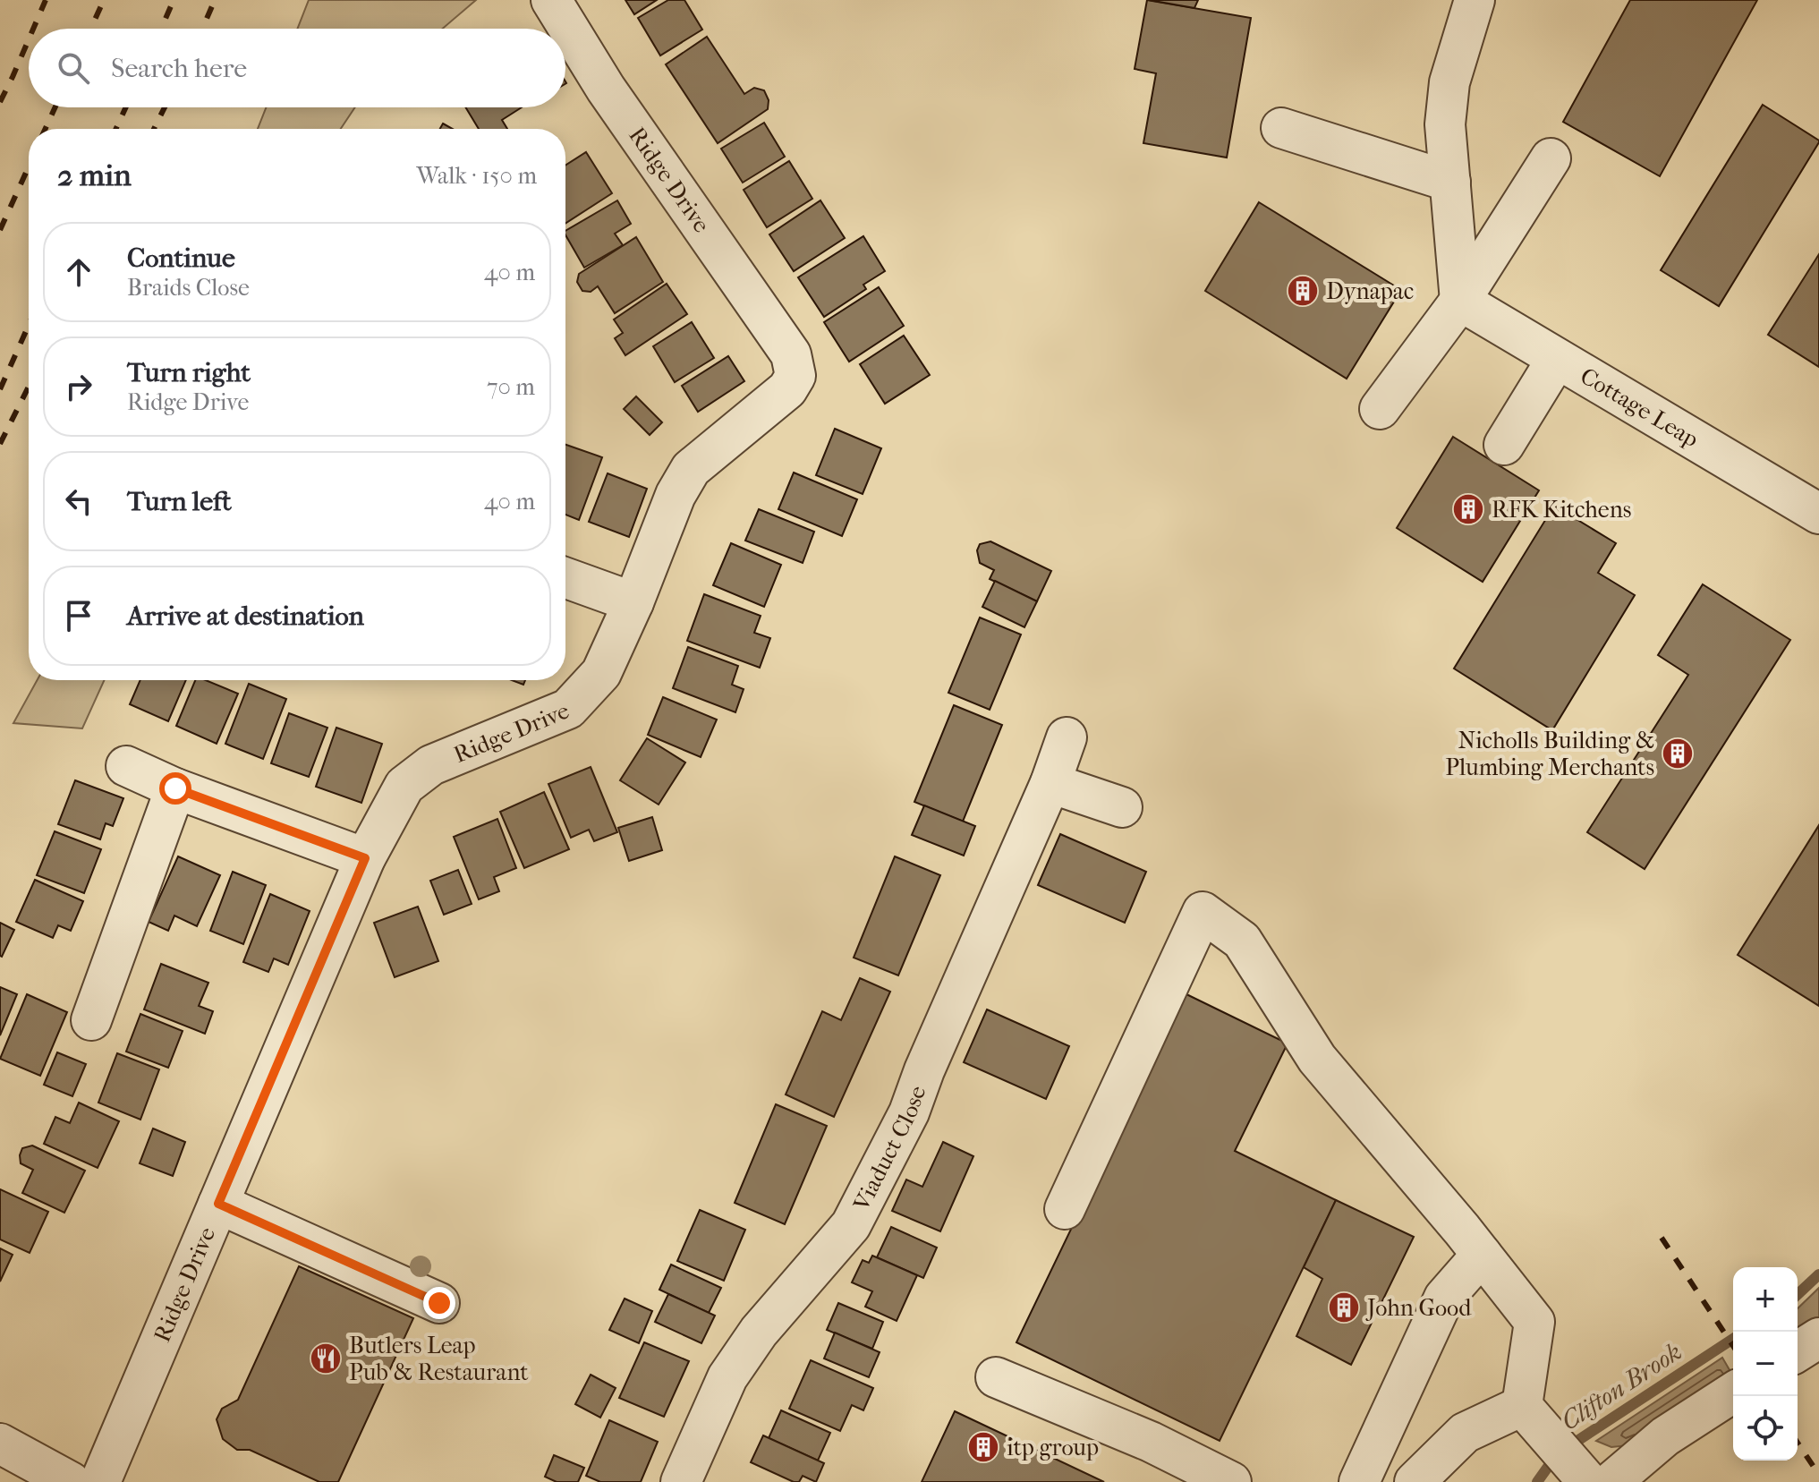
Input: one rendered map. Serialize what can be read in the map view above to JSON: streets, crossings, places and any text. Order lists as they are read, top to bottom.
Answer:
{
  "streets": {
    "street": ["Ridge Drive", "Cottage Leap", "Viaduct Close"]
  },
  "water": ["Clifton Brook"],
  "places": {
    "building": [
      "Dynapac",
      "RFK Kitchens",
      "Nicholls Building & Plumbing Merchants",
      "John Good",
      "itp group"
    ],
    "restaurant": ["Butlers Leap Pub & Restaurant"]
  },
  "page": {
    "search": "Search here",
    "heading": ["2 min", "Walk · 150 m"],
    "list": [
      ["Continue", "Braids Close", "40 m"],
      ["Turn right", "Ridge Drive", "70 m"],
      ["Turn left", "40 m"],
      "Arrive at destination"
    ],
    "map_buttons": ["+", "−"]
  }
}
